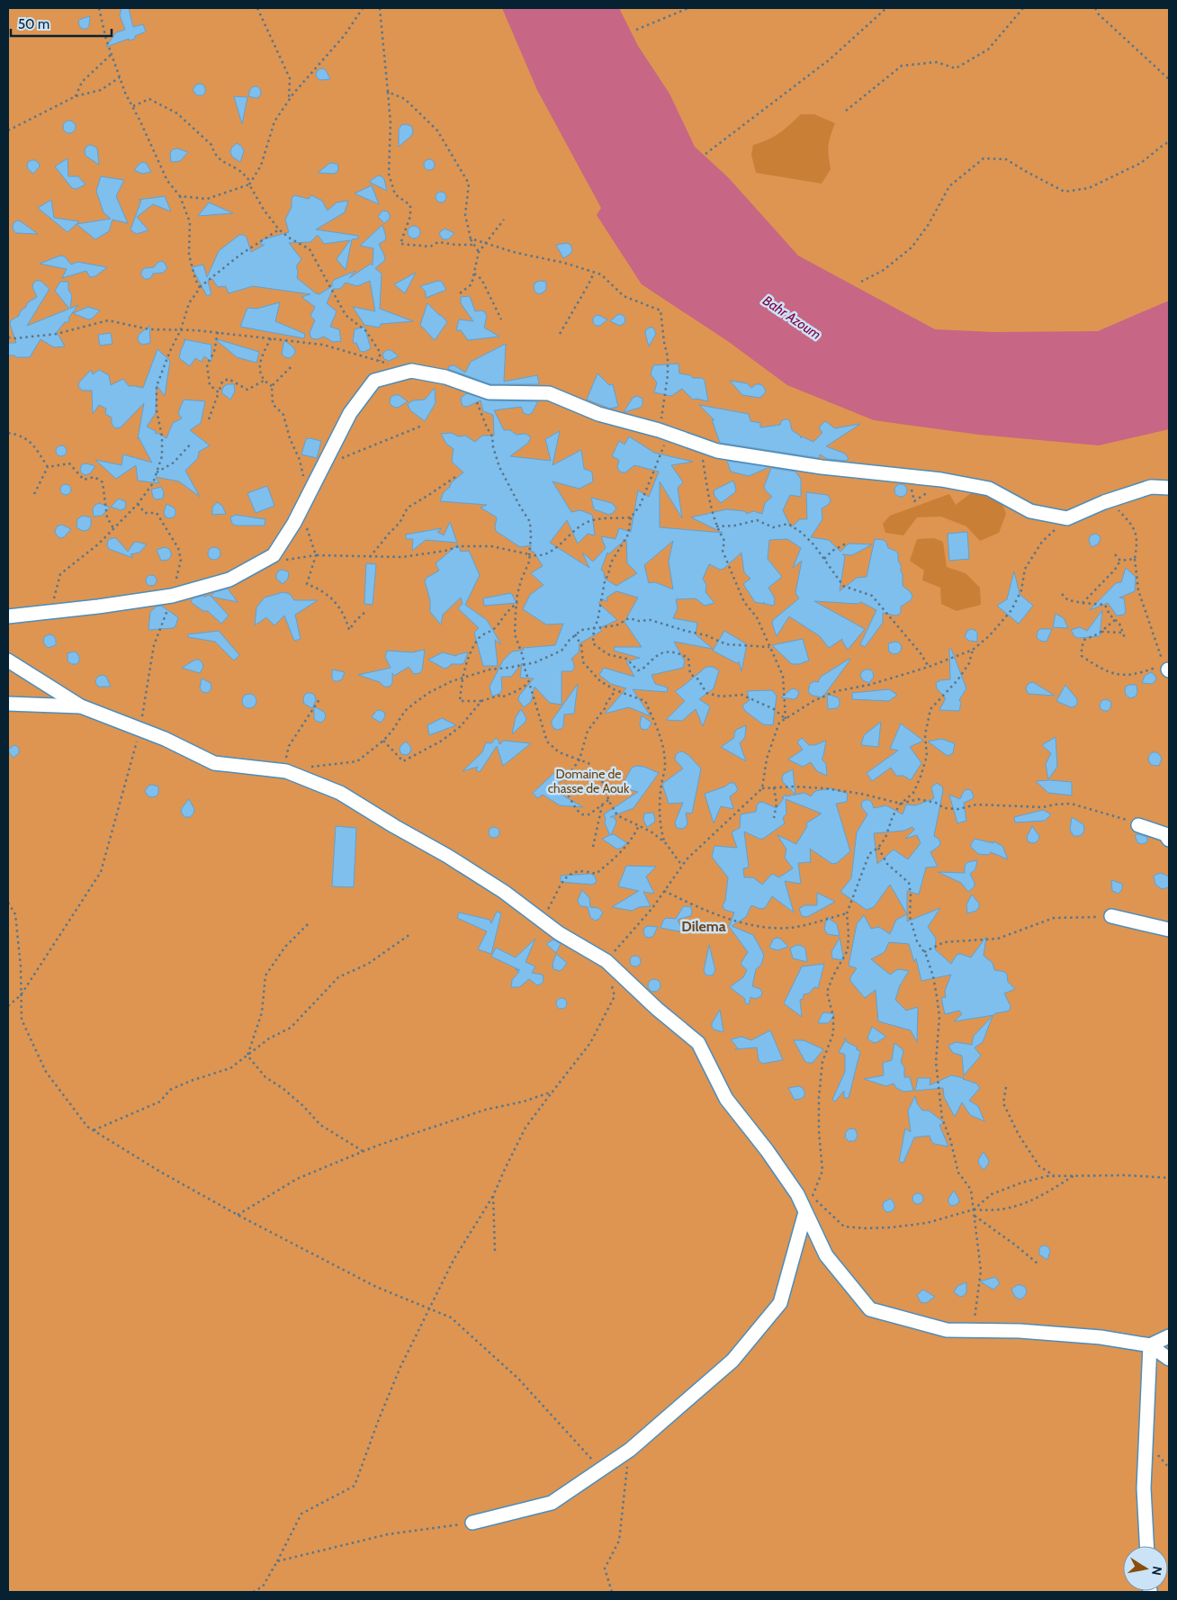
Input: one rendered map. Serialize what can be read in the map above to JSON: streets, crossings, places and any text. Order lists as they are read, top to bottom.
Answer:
{
  "districts": ["Dilema"],
  "water": ["Bahr Azoum"],
  "parks": ["Domaine de chasse de Aouk"],
  "scale_bar": "50 m",
  "north": "right"
}
